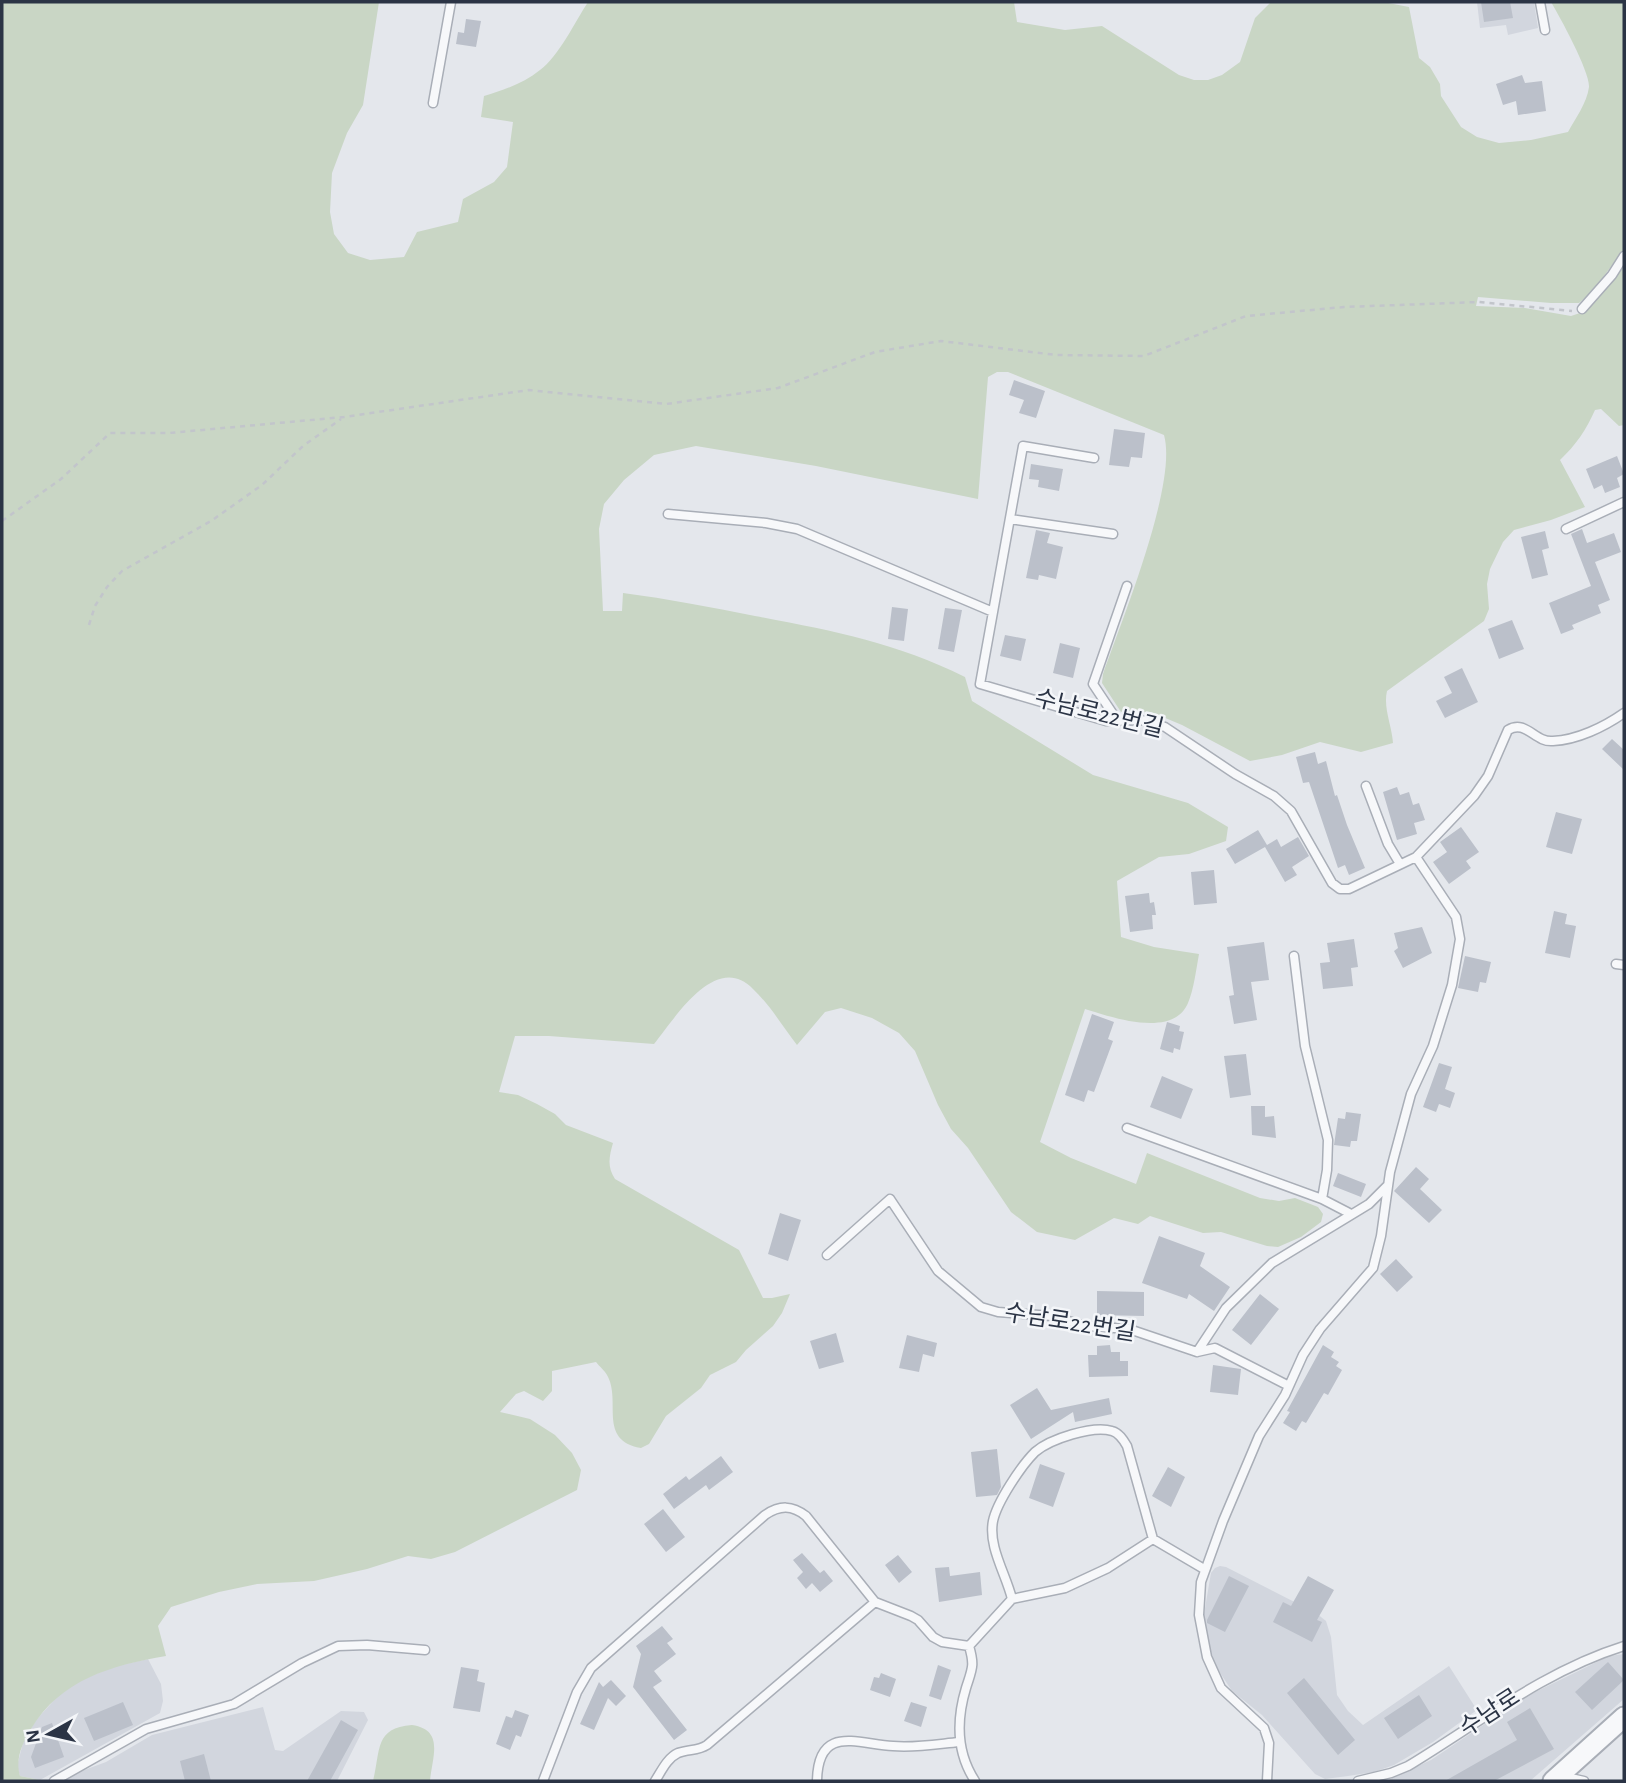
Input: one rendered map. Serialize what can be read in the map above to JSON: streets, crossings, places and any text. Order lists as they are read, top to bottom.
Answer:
{
  "streets": {
    "lane": ["수남로22번길", "수남로"]
  },
  "north": "left"
}
